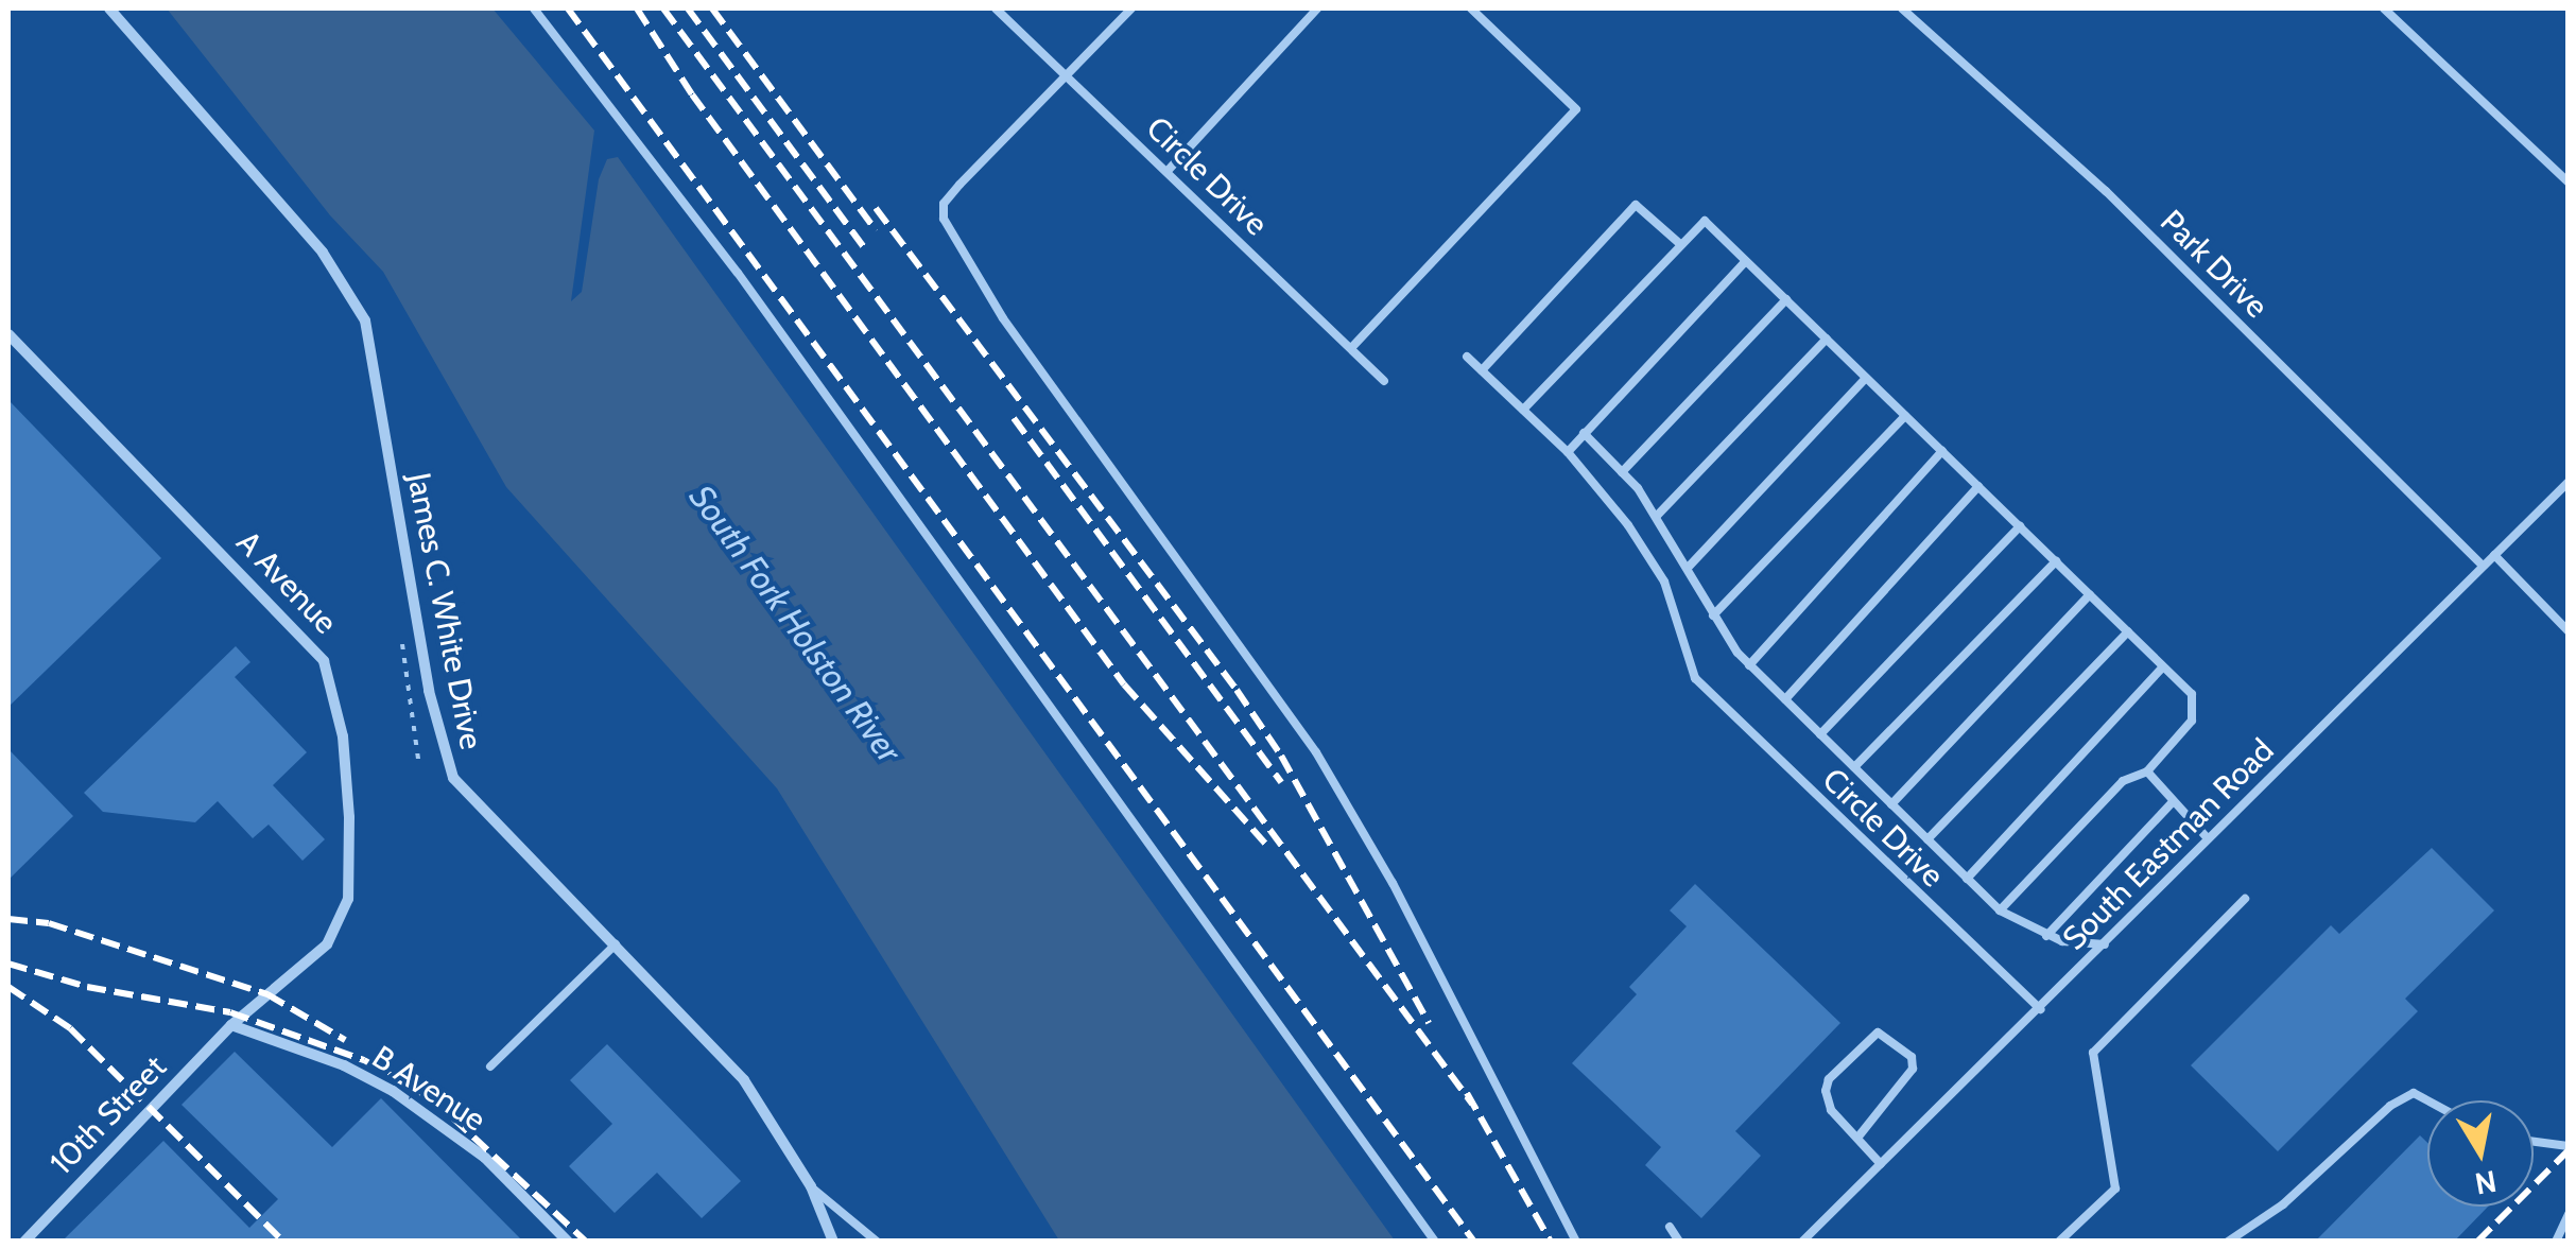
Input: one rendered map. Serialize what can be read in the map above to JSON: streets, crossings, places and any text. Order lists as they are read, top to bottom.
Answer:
{
  "streets": {
    "street": [
      "A Avenue",
      "James C. White Drive",
      "B Avenue",
      "10th Street"
    ],
    "lane": ["Circle Drive", "Park Drive", "South Eastman Road"]
  },
  "crossings": [
    ["Circle Drive", "South Eastman Road"],
    ["Park Drive", "South Eastman Road"],
    ["A Avenue", "B Avenue"],
    ["A Avenue", "10th Street"],
    ["B Avenue", "10th Street"]
  ],
  "water": ["South Fork Holston River"],
  "north": "bottom"
}
